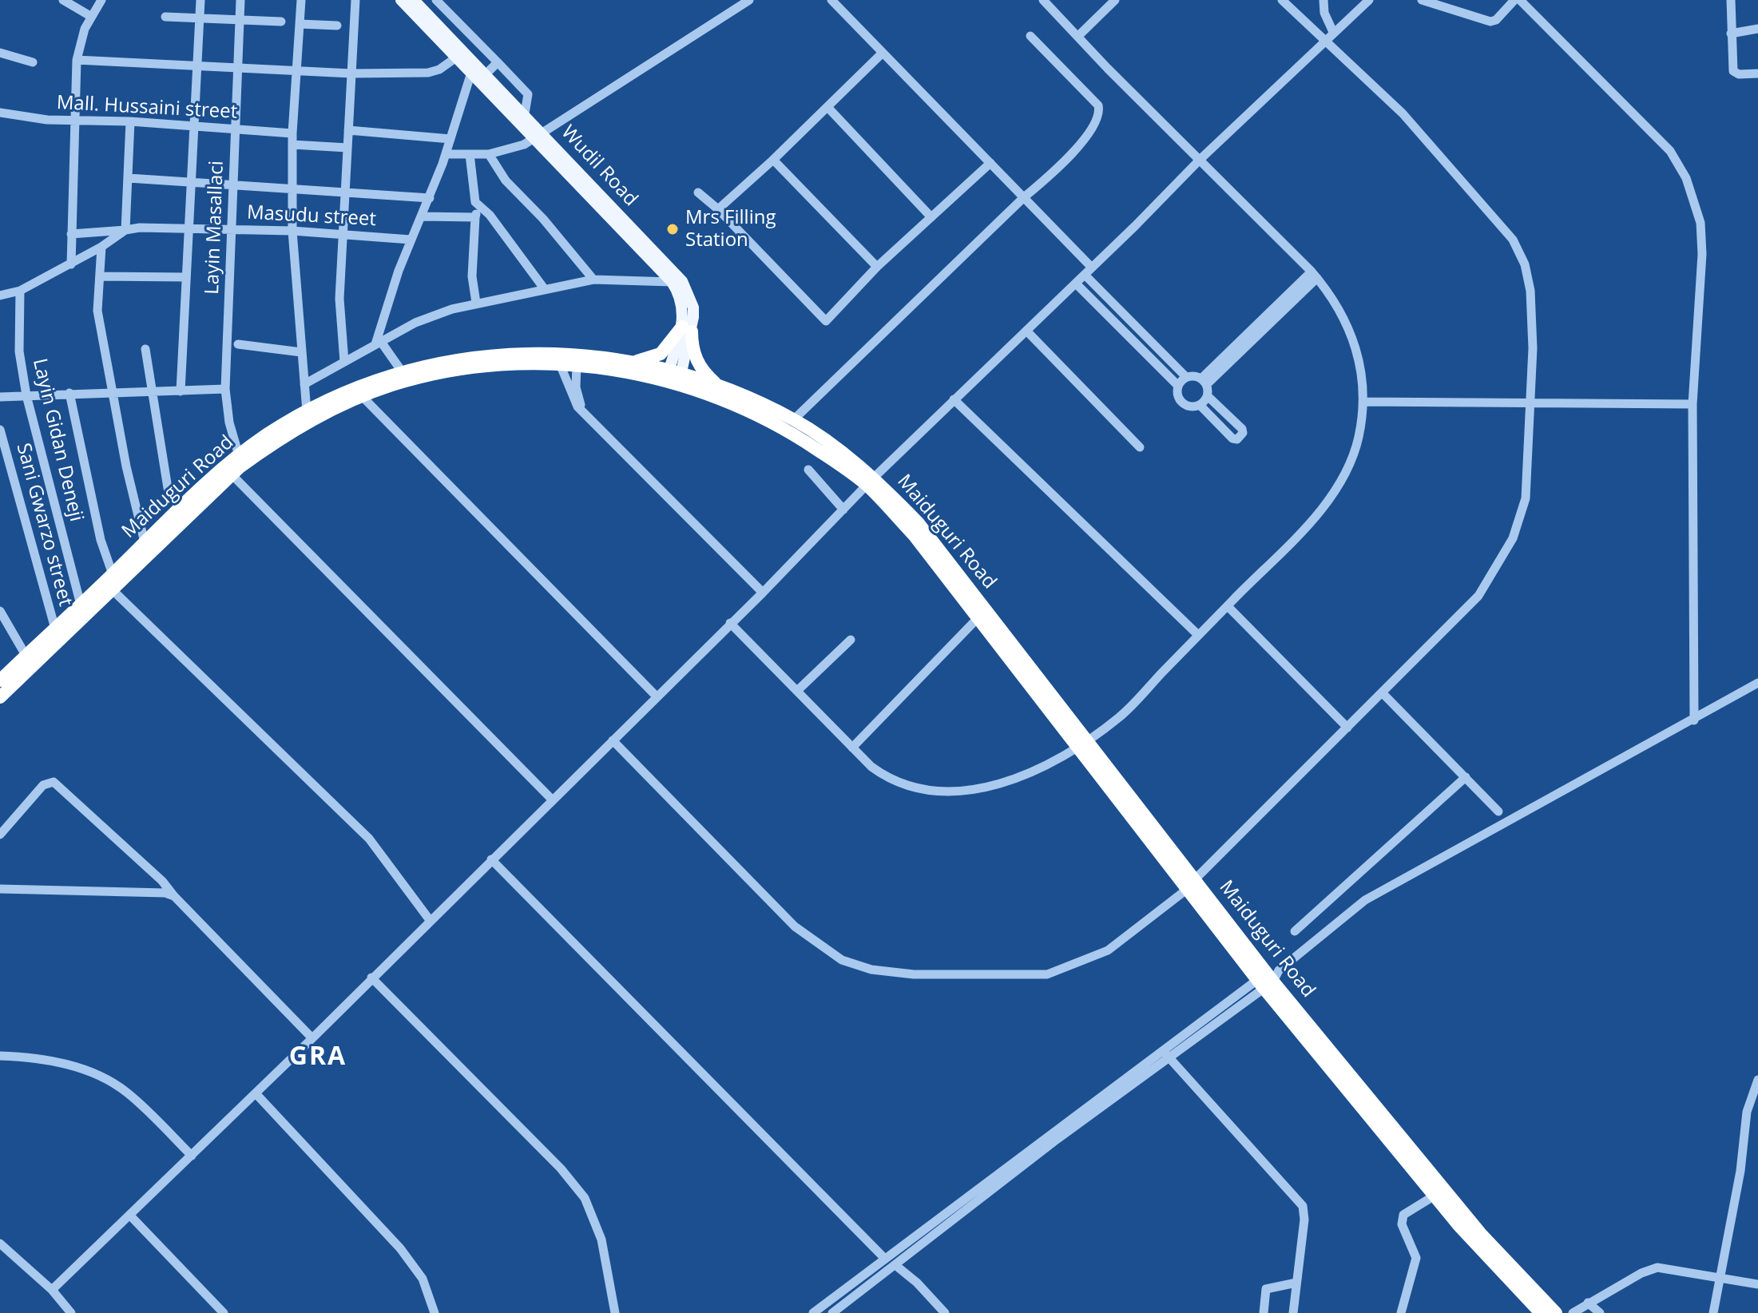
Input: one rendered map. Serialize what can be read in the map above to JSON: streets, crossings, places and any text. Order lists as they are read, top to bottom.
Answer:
{
  "streets": {
    "highway": ["Maiduguri Road"],
    "main road": ["Wudil Road"],
    "street": [
      "Mall. Hussaini street",
      "Masudu street",
      "Layin Masallaci",
      "Layin Gidan Deneji",
      "Sani Gwarzo street"
    ]
  },
  "crossings": [
    ["Mall. Hussaini street", "Layin Masallaci"],
    ["Wudil Road", "Maiduguri Road"],
    ["Masudu street", "Layin Masallaci"],
    ["Layin Masallaci", "Maiduguri Road"],
    ["Layin Gidan Deneji", "Maiduguri Road"],
    ["Maiduguri Road", "Sani Gwarzo street"]
  ],
  "districts": ["GRA"],
  "places": ["Mrs Filling Station"]
}
